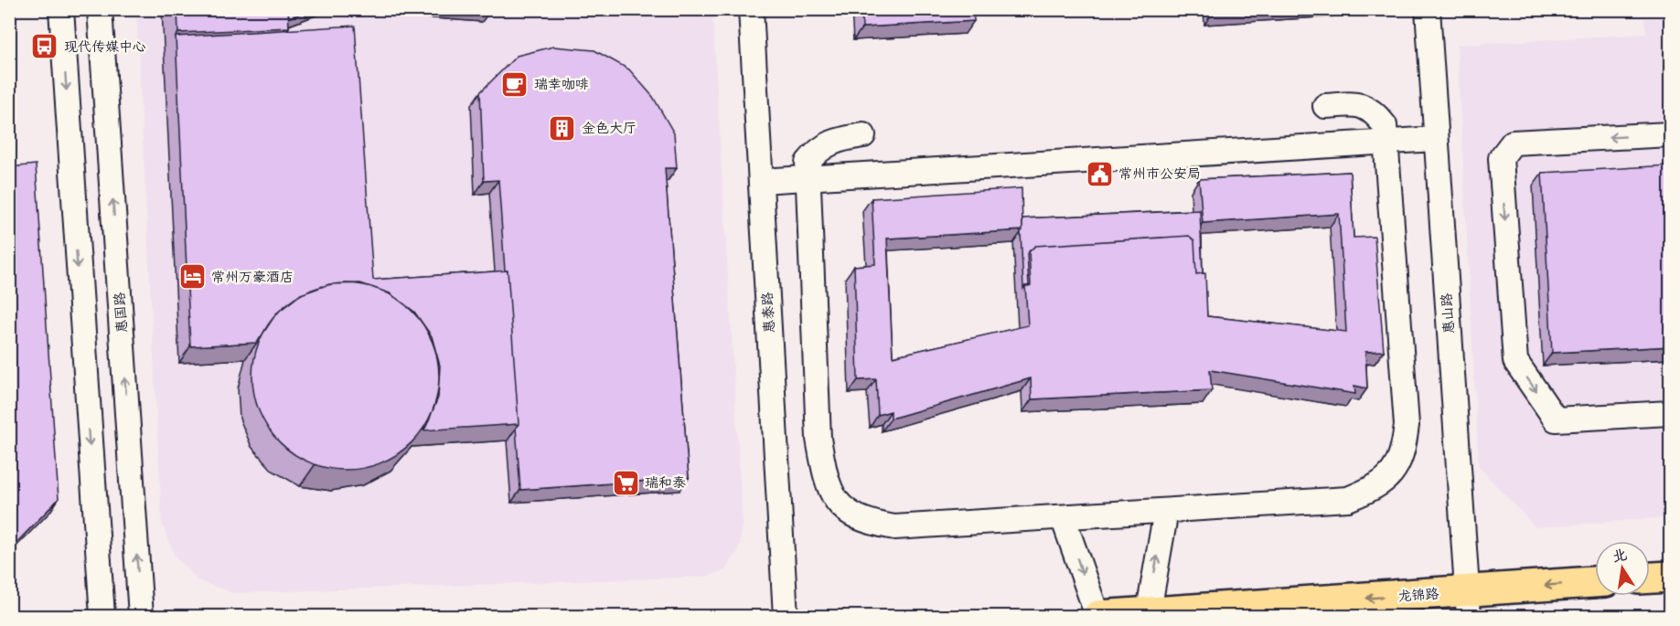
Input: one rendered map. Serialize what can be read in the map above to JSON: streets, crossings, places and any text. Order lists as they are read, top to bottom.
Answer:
{
  "streets": {
    "main road": ["龙锦路"],
    "street": ["惠国路", "惠泰路", "惠山路"]
  },
  "crossings": [
    ["惠山路", "龙锦路"]
  ],
  "one_way": ["龙锦路"],
  "places": {
    "bus stop": ["现代传媒中心"],
    "cafe": ["瑞幸咖啡"],
    "building": ["金色大厅"],
    "public building": ["常州市公安局"],
    "hotel": ["常州万豪酒店"],
    "supermarket": ["瑞和泰"]
  },
  "north": "top"
}
